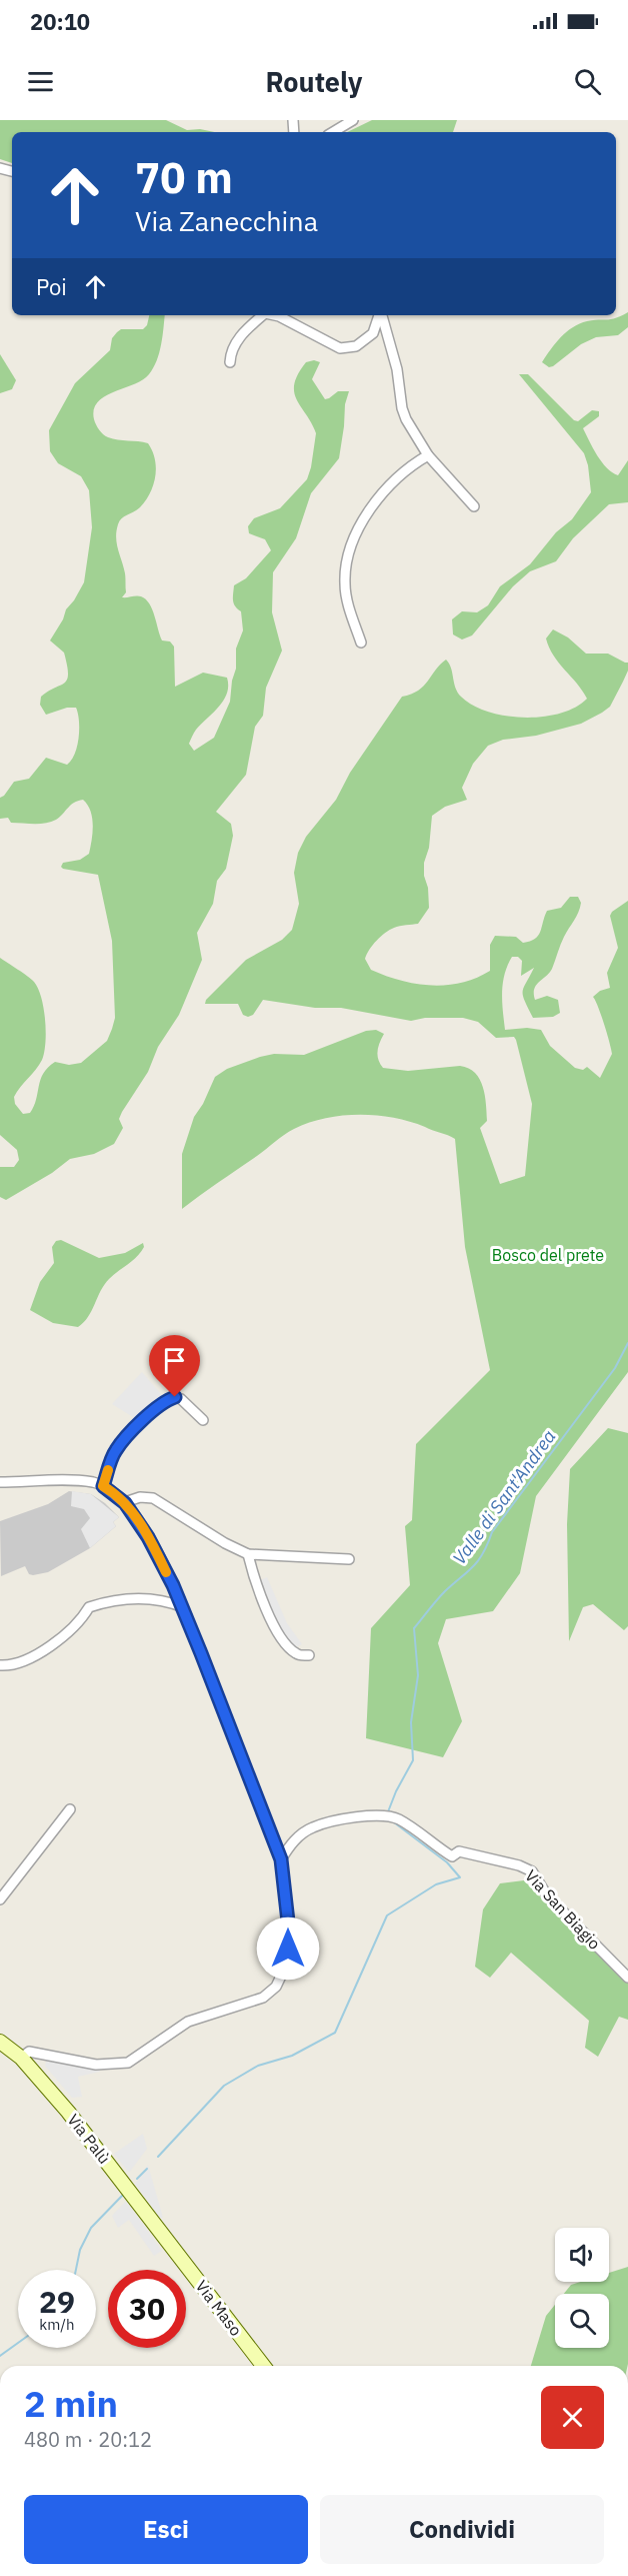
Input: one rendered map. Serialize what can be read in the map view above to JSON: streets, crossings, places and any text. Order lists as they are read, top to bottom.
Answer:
{
  "streets": {
    "main road": ["Via Palù", "Via Maso"],
    "street": ["Via San Biagio"]
  },
  "crossings": [
    ["Via Palù", "Via Maso"]
  ],
  "water": ["Valle di Sant'Andrea"],
  "parks": ["Bosco del prete"],
  "page": {
    "status": "20:10",
    "header": "Routely",
    "turn": ["70 m", "Via Zanecchina"],
    "then": "Poi",
    "speed": "29 km/h",
    "limit": "30",
    "heading": ["2 min", "480 m · 20:12"],
    "buttons": ["Esci", "Condividi"]
  }
}
